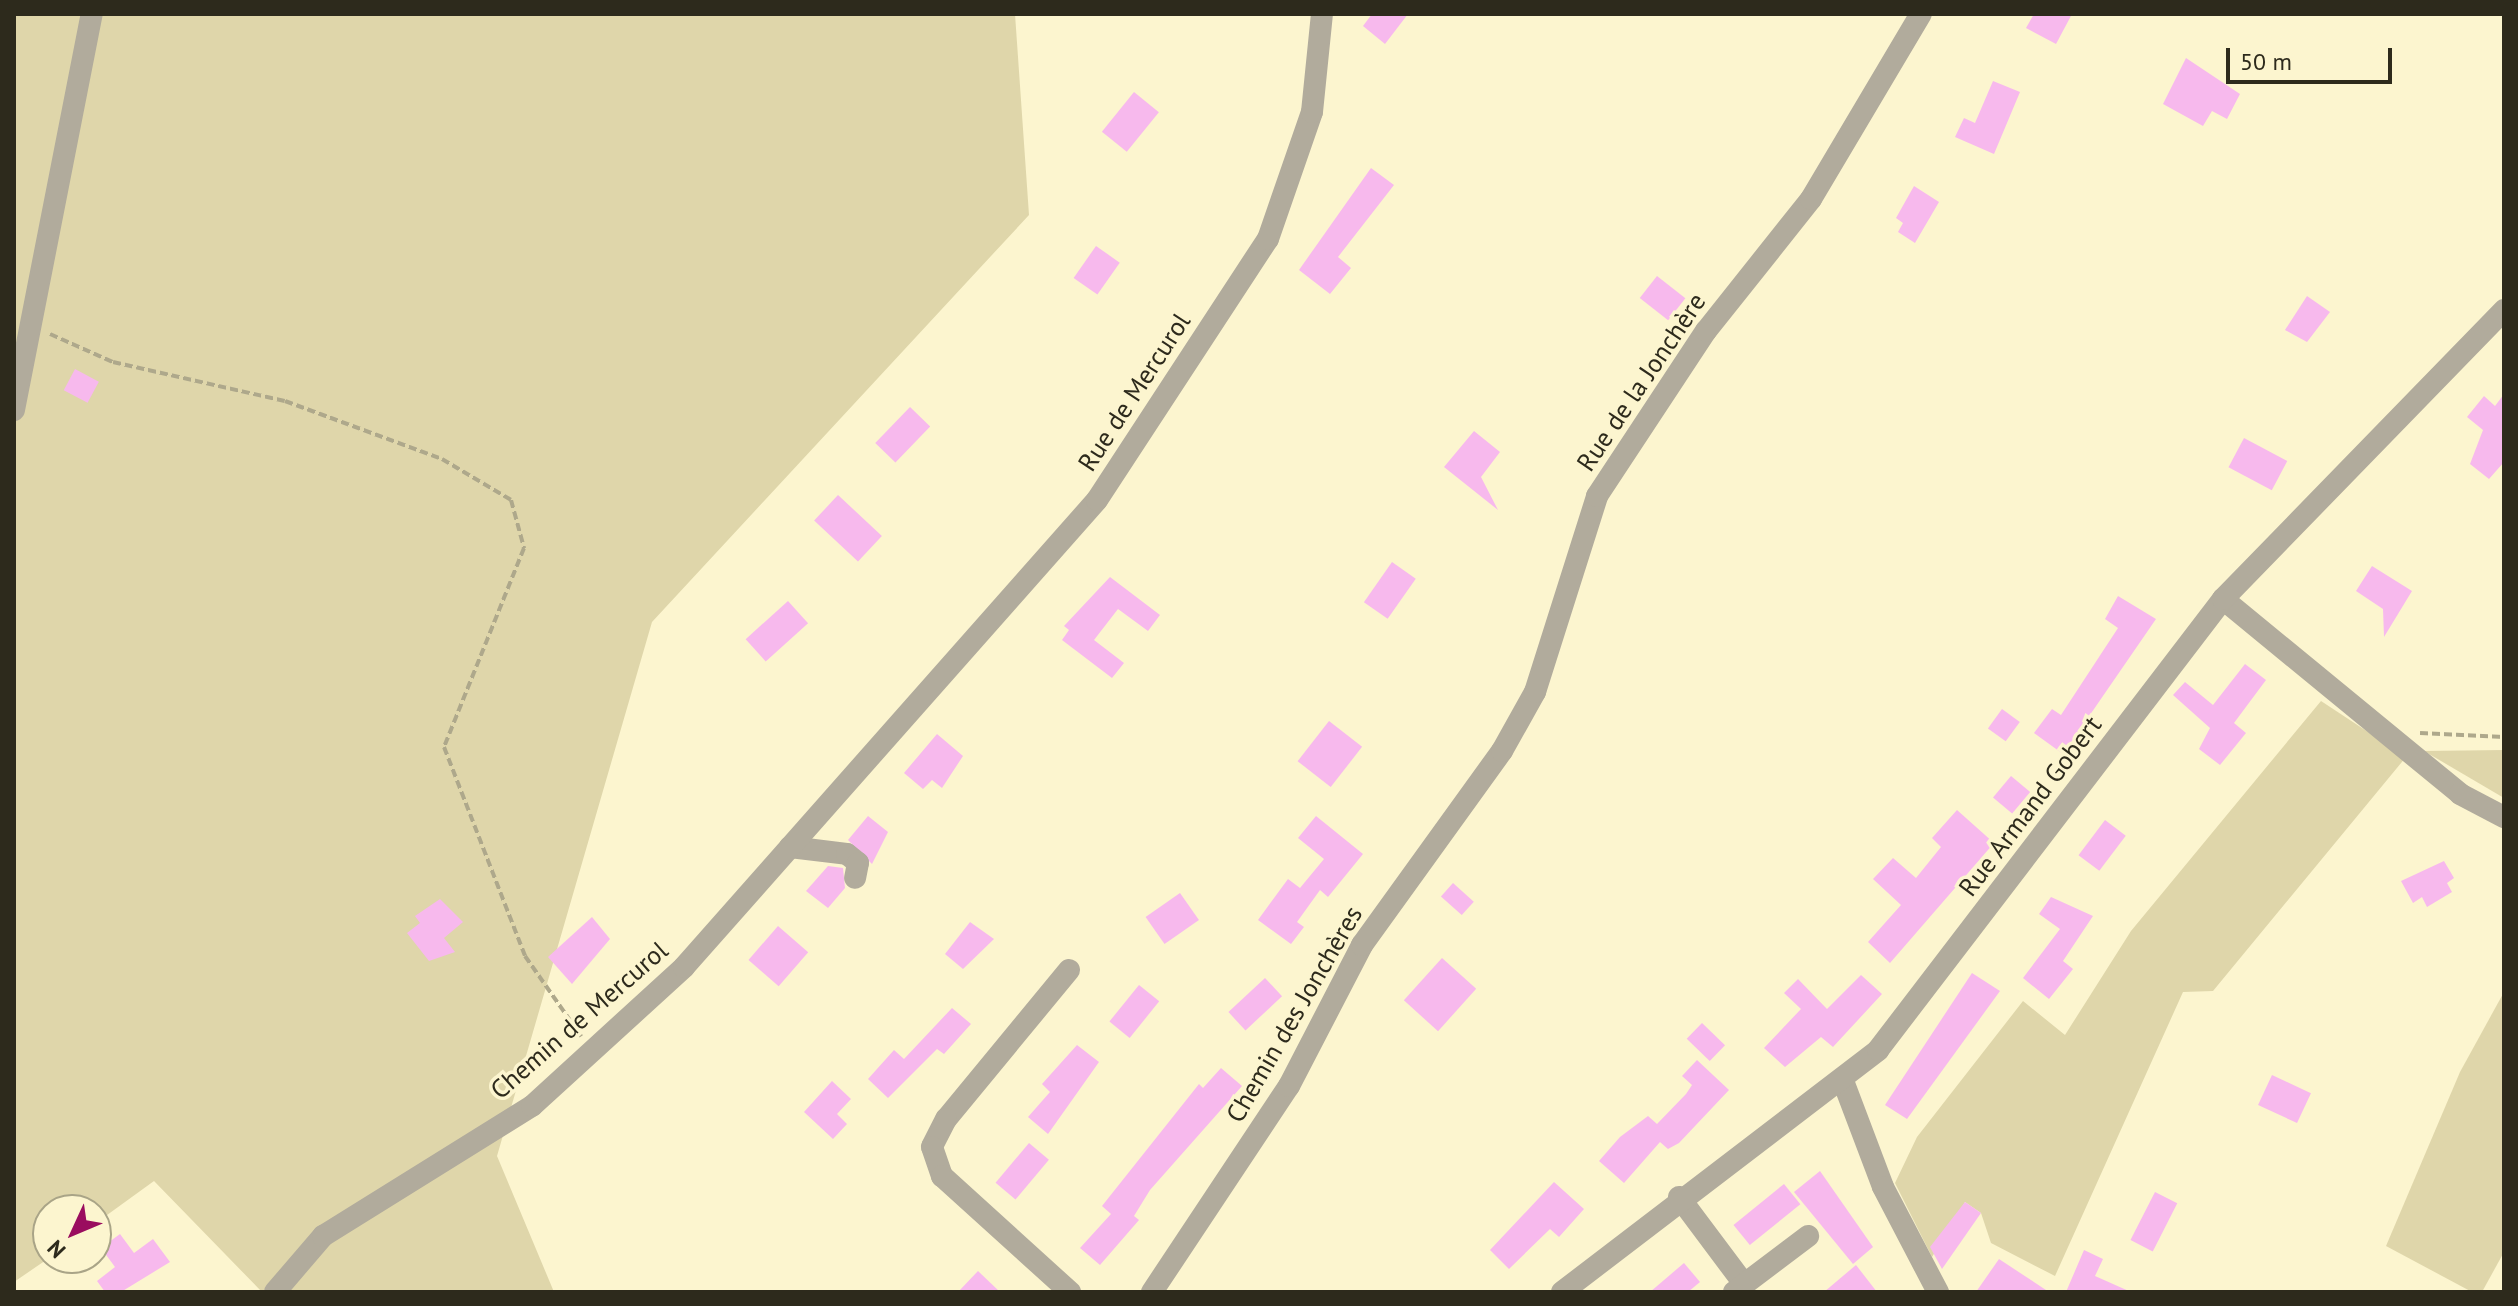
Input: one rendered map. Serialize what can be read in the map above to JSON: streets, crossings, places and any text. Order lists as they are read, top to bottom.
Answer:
{
  "streets": {
    "street": [
      "Rue de la Jonchère",
      "Rue de Mercurol",
      "Rue Armand Gobert",
      "Chemin des Jonchères",
      "Chemin de Mercurol"
    ]
  },
  "crossings": [
    ["Rue de la Jonchère", "Chemin des Jonchères"],
    ["Rue de Mercurol", "Chemin de Mercurol"]
  ],
  "scale_bar": "50 m",
  "north": "bottom left"
}
